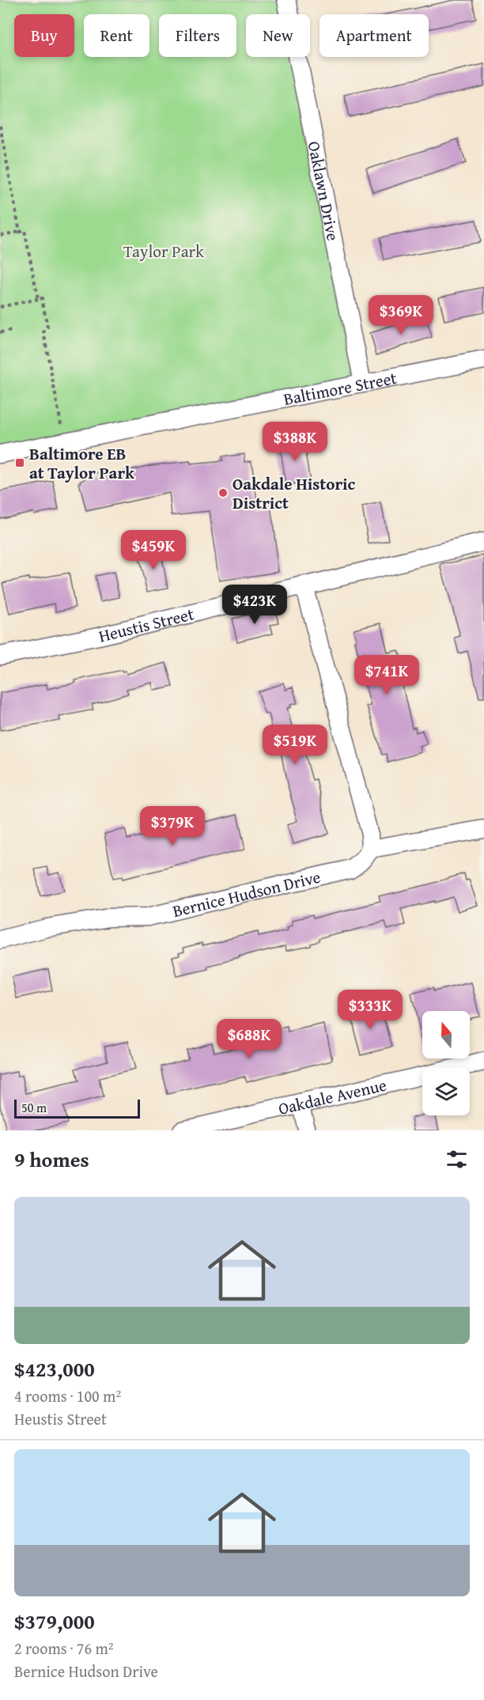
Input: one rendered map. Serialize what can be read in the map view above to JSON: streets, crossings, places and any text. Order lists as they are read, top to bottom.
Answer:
{
  "streets": {
    "street": [
      "Oaklawn Drive",
      "Baltimore Street",
      "Heustis Street",
      "Bernice Hudson Drive",
      "Oakdale Avenue"
    ]
  },
  "crossings": [
    ["Oaklawn Drive", "Baltimore Street"]
  ],
  "parks": ["Taylor Park"],
  "places": {
    "transit": ["Baltimore EB at Taylor Park"],
    "other": ["Oakdale Historic District"]
  },
  "scale_bar": "50 m",
  "north": "top",
  "page": {
    "chip": [
      "Buy",
      "Rent",
      "Filters",
      "New",
      "Apartment"
    ],
    "price": [
      "$369K",
      "$388K",
      "$459K",
      "$423K",
      "$741K",
      "$519K",
      "$379K",
      "$333K",
      "$688K"
    ],
    "scale": "50 m",
    "heading": "9 homes",
    "list": [
      {
        "name": "$423,000",
        "note": "4 rooms · 100 m² · Heustis Street"
      },
      {
        "name": "$379,000",
        "note": "2 rooms · 76 m² · Bernice Hudson Drive"
      }
    ]
  }
}
